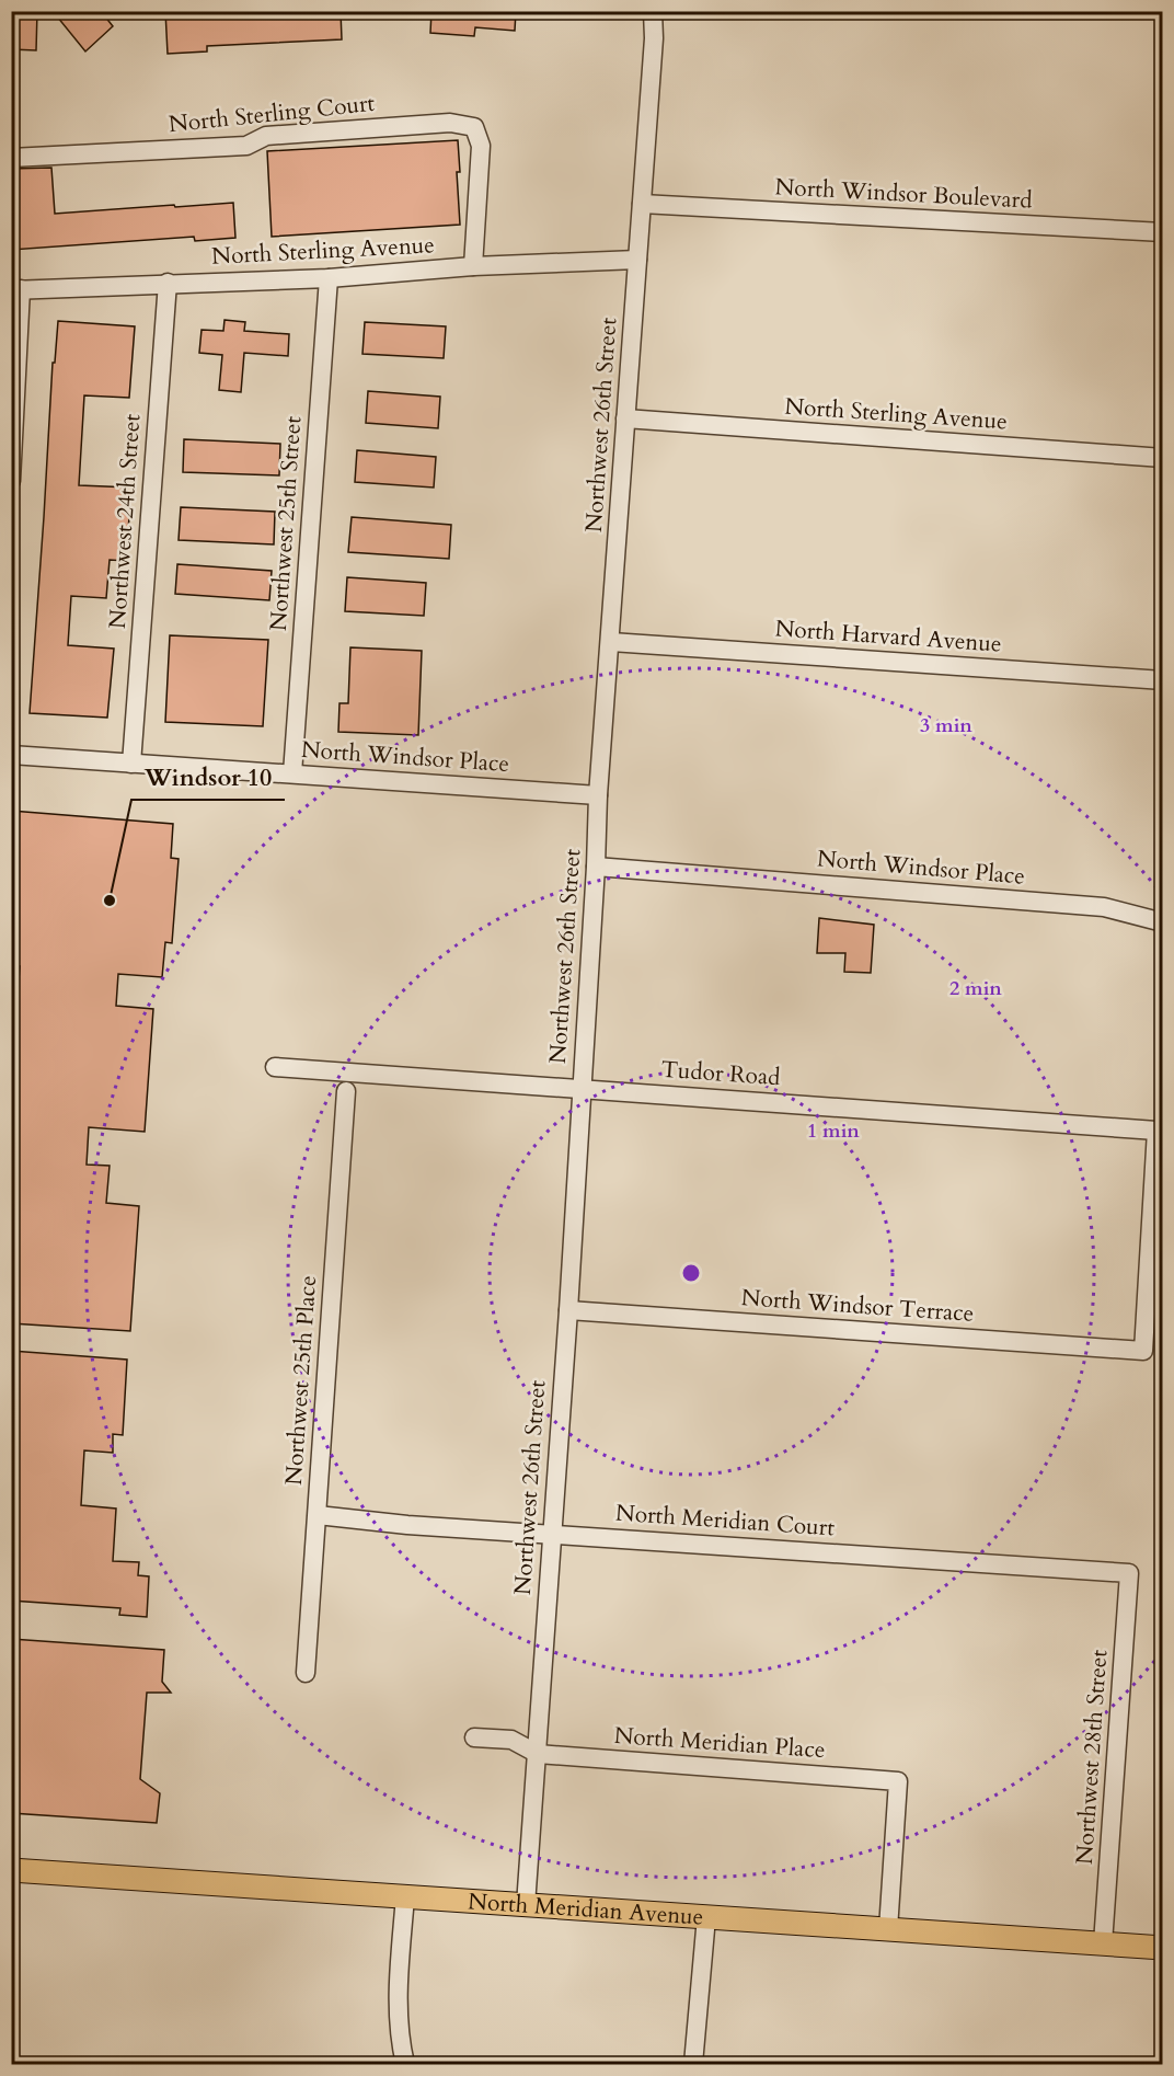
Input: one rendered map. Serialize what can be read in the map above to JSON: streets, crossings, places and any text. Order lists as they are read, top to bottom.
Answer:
{
  "streets": {
    "main road": ["North Meridian Avenue"],
    "street": [
      "North Sterling Court",
      "North Windsor Boulevard",
      "North Sterling Avenue",
      "Northwest 26th Street",
      "Northwest 24th Street",
      "Northwest 25th Street",
      "North Harvard Avenue",
      "North Windsor Place",
      "Tudor Road",
      "North Windsor Terrace",
      "Northwest 25th Place",
      "North Meridian Court",
      "North Meridian Place",
      "Northwest 28th Street"
    ]
  },
  "crossings": [
    ["North Sterling Court", "North Sterling Avenue"],
    ["North Windsor Boulevard", "Northwest 26th Street"],
    ["North Sterling Avenue", "Northwest 26th Street"],
    ["North Sterling Avenue", "Northwest 24th Street"],
    ["North Sterling Avenue", "Northwest 25th Street"],
    ["Northwest 26th Street", "North Harvard Avenue"],
    ["Northwest 26th Street", "North Windsor Place"],
    ["Northwest 26th Street", "Tudor Road"],
    ["Northwest 26th Street", "North Windsor Terrace"],
    ["Northwest 26th Street", "North Meridian Court"],
    ["Northwest 26th Street", "North Meridian Place"],
    ["Northwest 26th Street", "North Meridian Avenue"],
    ["Northwest 24th Street", "North Windsor Place"],
    ["Northwest 25th Street", "North Windsor Place"],
    ["Tudor Road", "North Windsor Terrace"],
    ["Northwest 25th Place", "North Meridian Court"],
    ["North Meridian Court", "Northwest 28th Street"],
    ["North Meridian Place", "North Meridian Avenue"],
    ["Northwest 28th Street", "North Meridian Avenue"]
  ],
  "places": ["Windsor 10"],
  "rings": ["3 min", "2 min", "1 min"]
}
